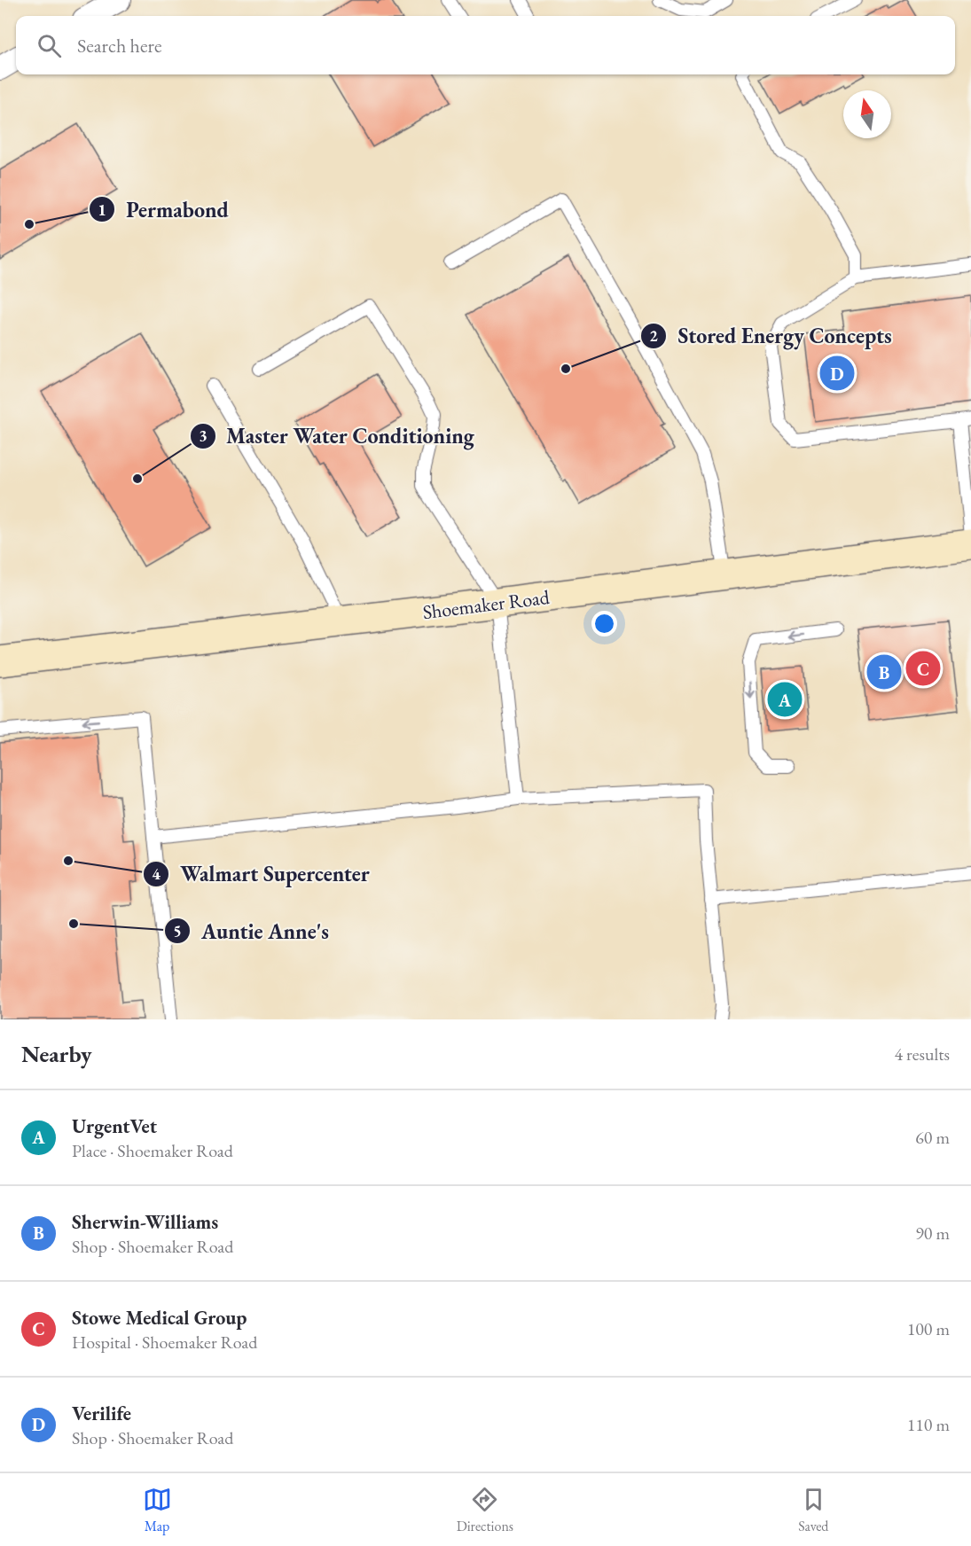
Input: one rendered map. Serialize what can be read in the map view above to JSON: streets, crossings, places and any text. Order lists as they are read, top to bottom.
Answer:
{
  "streets": {
    "street": ["Shoemaker Road"]
  },
  "places": [
    "Permabond",
    "Stored Energy Concepts",
    "Master Water Conditioning",
    "Walmart Supercenter",
    "Auntie Anne's"
  ],
  "north": "top",
  "page": {
    "search": "Search here",
    "pins": [
      "D",
      "C",
      "B",
      "A"
    ],
    "heading": ["Nearby", "4 results"],
    "list": [
      {
        "mark": "A",
        "name": "UrgentVet",
        "note": "Place · Shoemaker Road",
        "value": "60 m"
      },
      {
        "mark": "B",
        "name": "Sherwin-Williams",
        "note": "Shop · Shoemaker Road",
        "value": "90 m"
      },
      {
        "mark": "C",
        "name": "Stowe Medical Group",
        "note": "Hospital · Shoemaker Road",
        "value": "100 m"
      },
      {
        "mark": "D",
        "name": "Verilife",
        "note": "Shop · Shoemaker Road",
        "value": "110 m"
      }
    ],
    "nav": ["Map", "Directions", "Saved"]
  }
}
